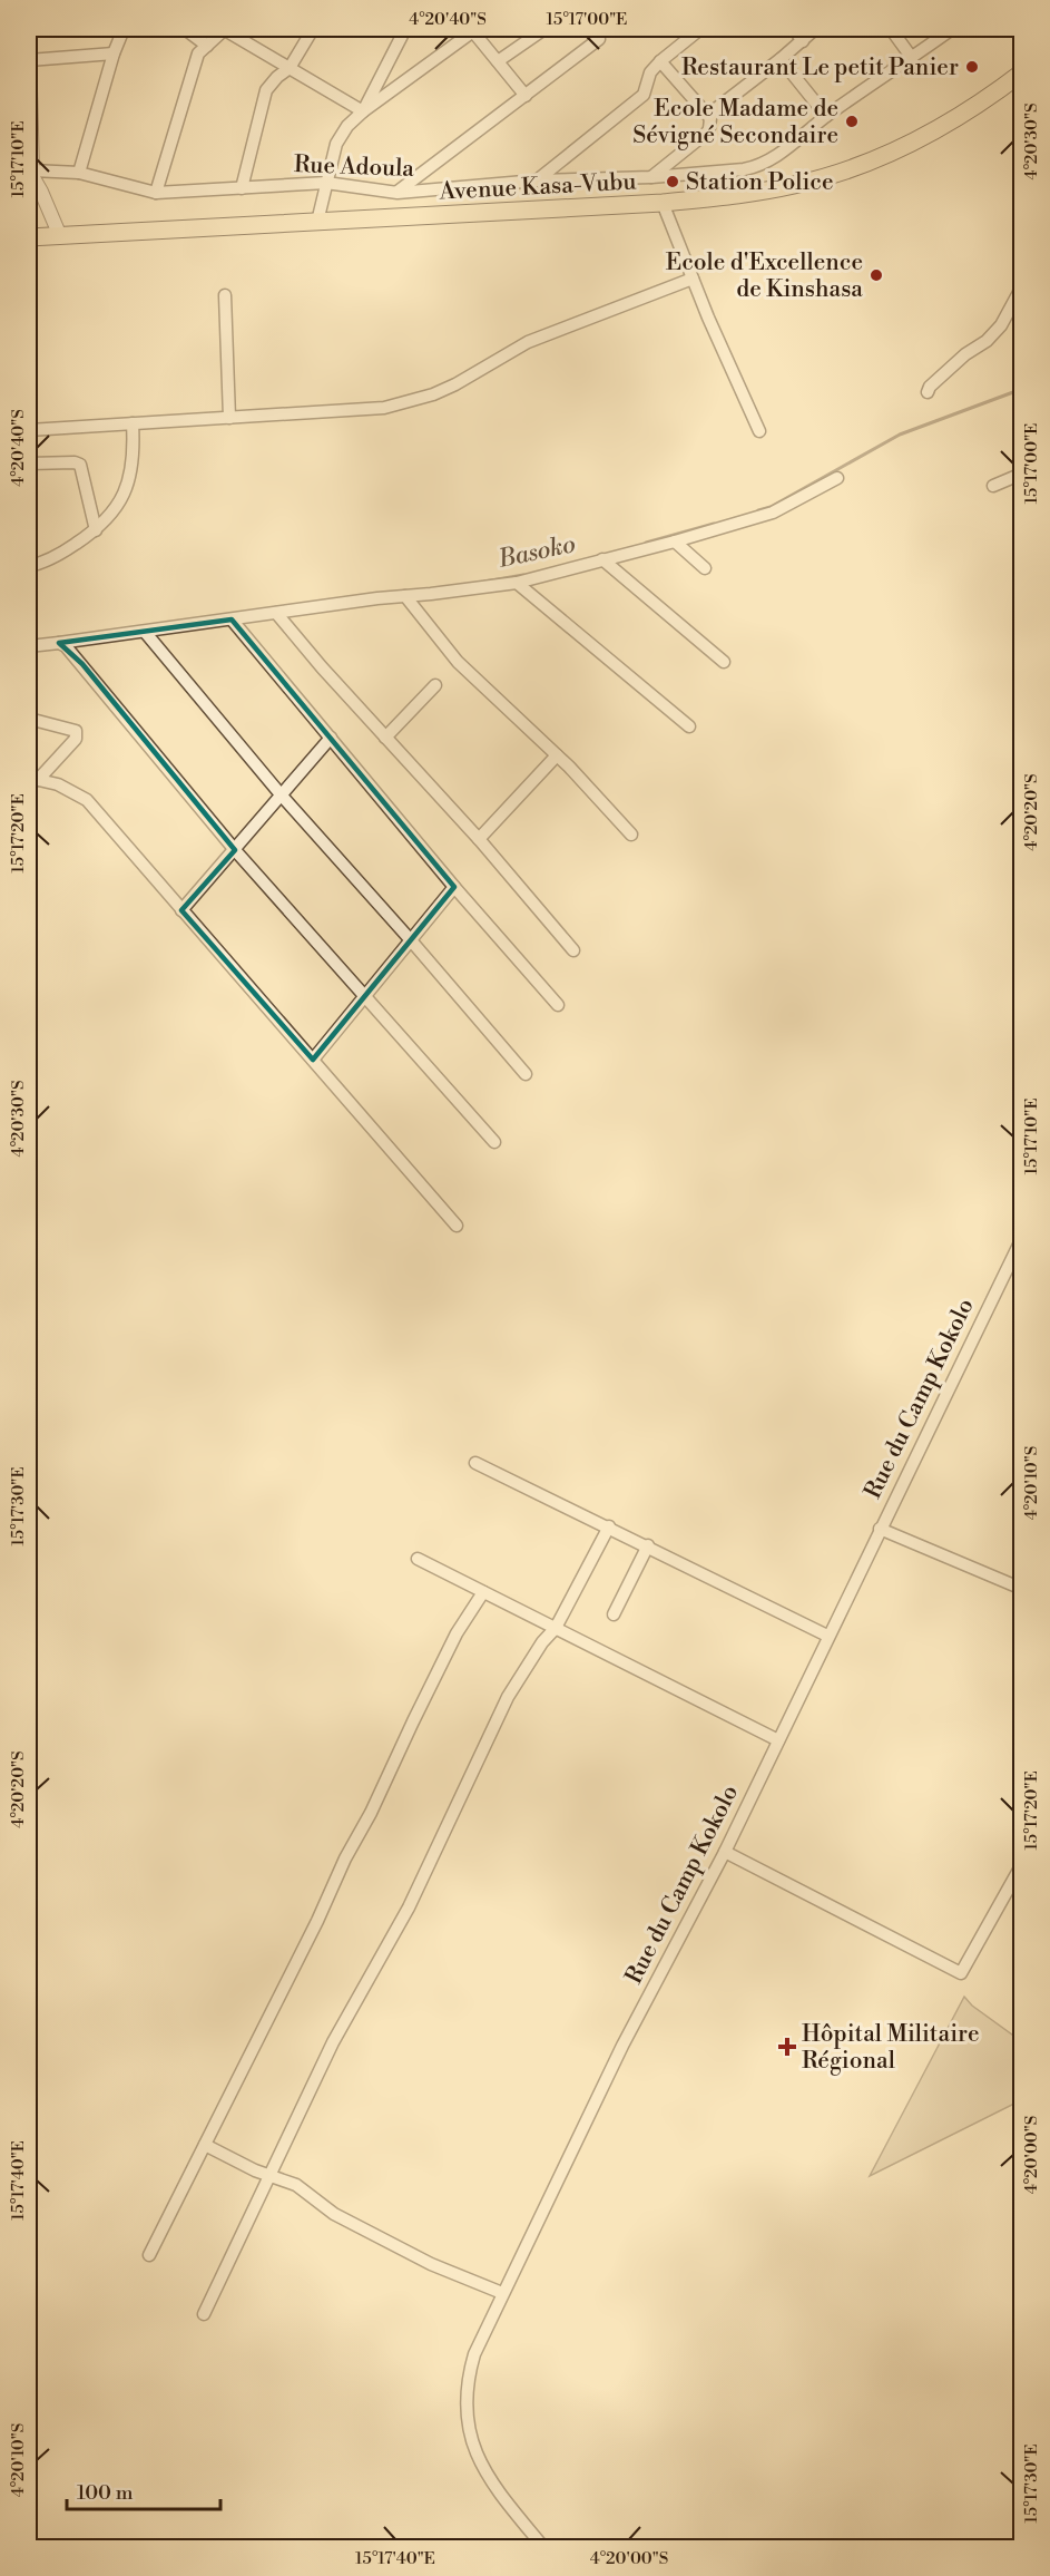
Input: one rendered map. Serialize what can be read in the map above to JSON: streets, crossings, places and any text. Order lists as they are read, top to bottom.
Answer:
{
  "streets": {
    "main road": ["Avenue Kasa-Vubu"],
    "street": ["Rue Adoula", "Rue du Camp Kokolo"]
  },
  "water": ["Basoko"],
  "places": {
    "other": [
      "Restaurant Le petit Panier",
      "Ecole Madame de Sévigné Secondaire",
      "Station Police",
      "Ecole d'Excellence de Kinshasa"
    ],
    "health": ["Hôpital Militaire Régional"]
  },
  "scale_bar": "100 m",
  "coordinates": [
    "4°20'40\"S",
    "15°17'00\"E",
    "4°20'30\"S",
    "15°17'10\"E",
    "4°20'20\"S",
    "15°17'20\"E",
    "4°20'10\"S",
    "15°17'30\"E",
    "4°20'00\"S",
    "15°17'40\"E"
  ]
}
